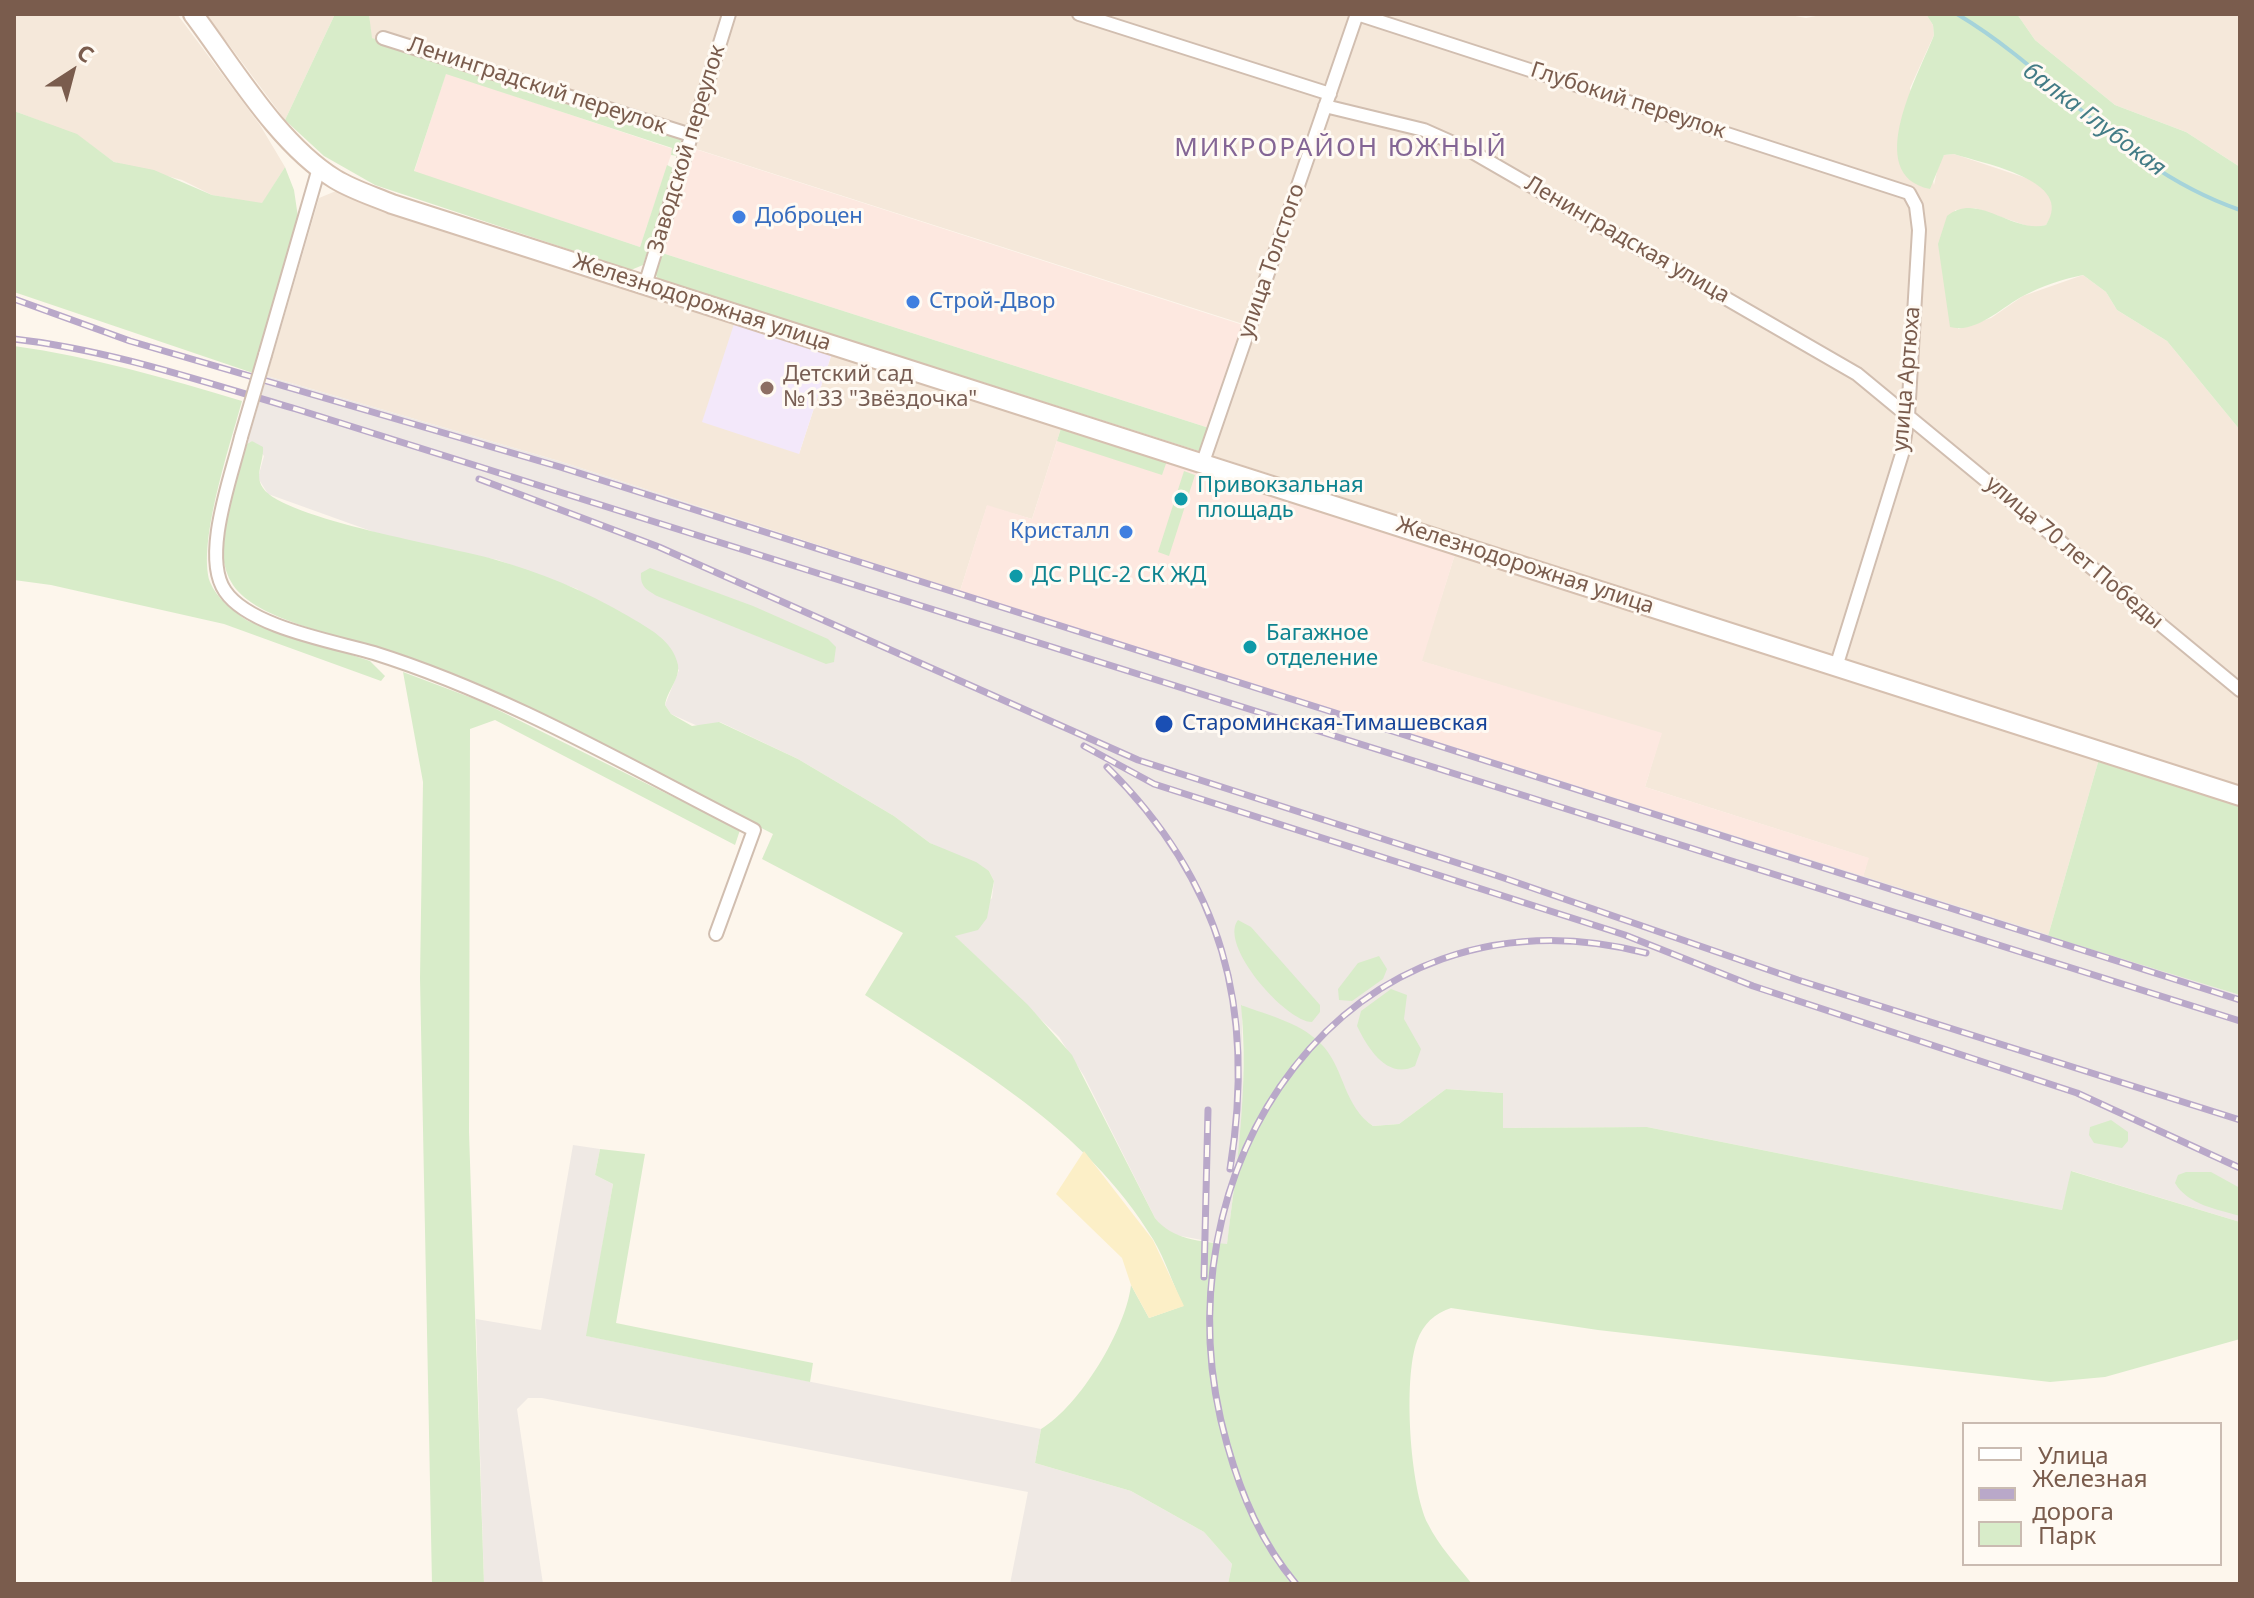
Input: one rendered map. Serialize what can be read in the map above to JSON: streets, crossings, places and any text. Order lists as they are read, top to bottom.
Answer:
{
  "streets": {
    "main road": ["Железнодорожная улица"],
    "street": [
      "Ленинградский переулок",
      "Глубокий переулок",
      "Заводской переулок",
      "Ленинградская улица",
      "улица Толстого",
      "улица Артюха",
      "улица 70 лет Победы"
    ]
  },
  "crossings": [
    ["Ленинградский переулок", "Заводской переулок"],
    ["Глубокий переулок", "улица Толстого"],
    ["Глубокий переулок", "улица Артюха"],
    ["Заводской переулок", "Железнодорожная улица"],
    ["Ленинградская улица", "улица Толстого"],
    ["Ленинградская улица", "улица Артюха"],
    ["Ленинградская улица", "улица 70 лет Победы"],
    ["улица Толстого", "Железнодорожная улица"],
    ["Железнодорожная улица", "улица Артюха"],
    ["улица Артюха", "улица 70 лет Победы"]
  ],
  "districts": ["МИКРОРАЙОН ЮЖНЫЙ"],
  "water": ["балка Глубокая"],
  "places": [
    "Доброцен",
    "Строй-Двор",
    "Детский сад №133 \"Звёздочка\"",
    "Привокзальная площадь",
    "Кристалл",
    "ДС РЦС-2 СК ЖД",
    "Багажное отделение",
    "Староминская-Тимашевская"
  ],
  "legend": ["Улица", "Железная дорога", "Парк"],
  "north": "top right"
}
